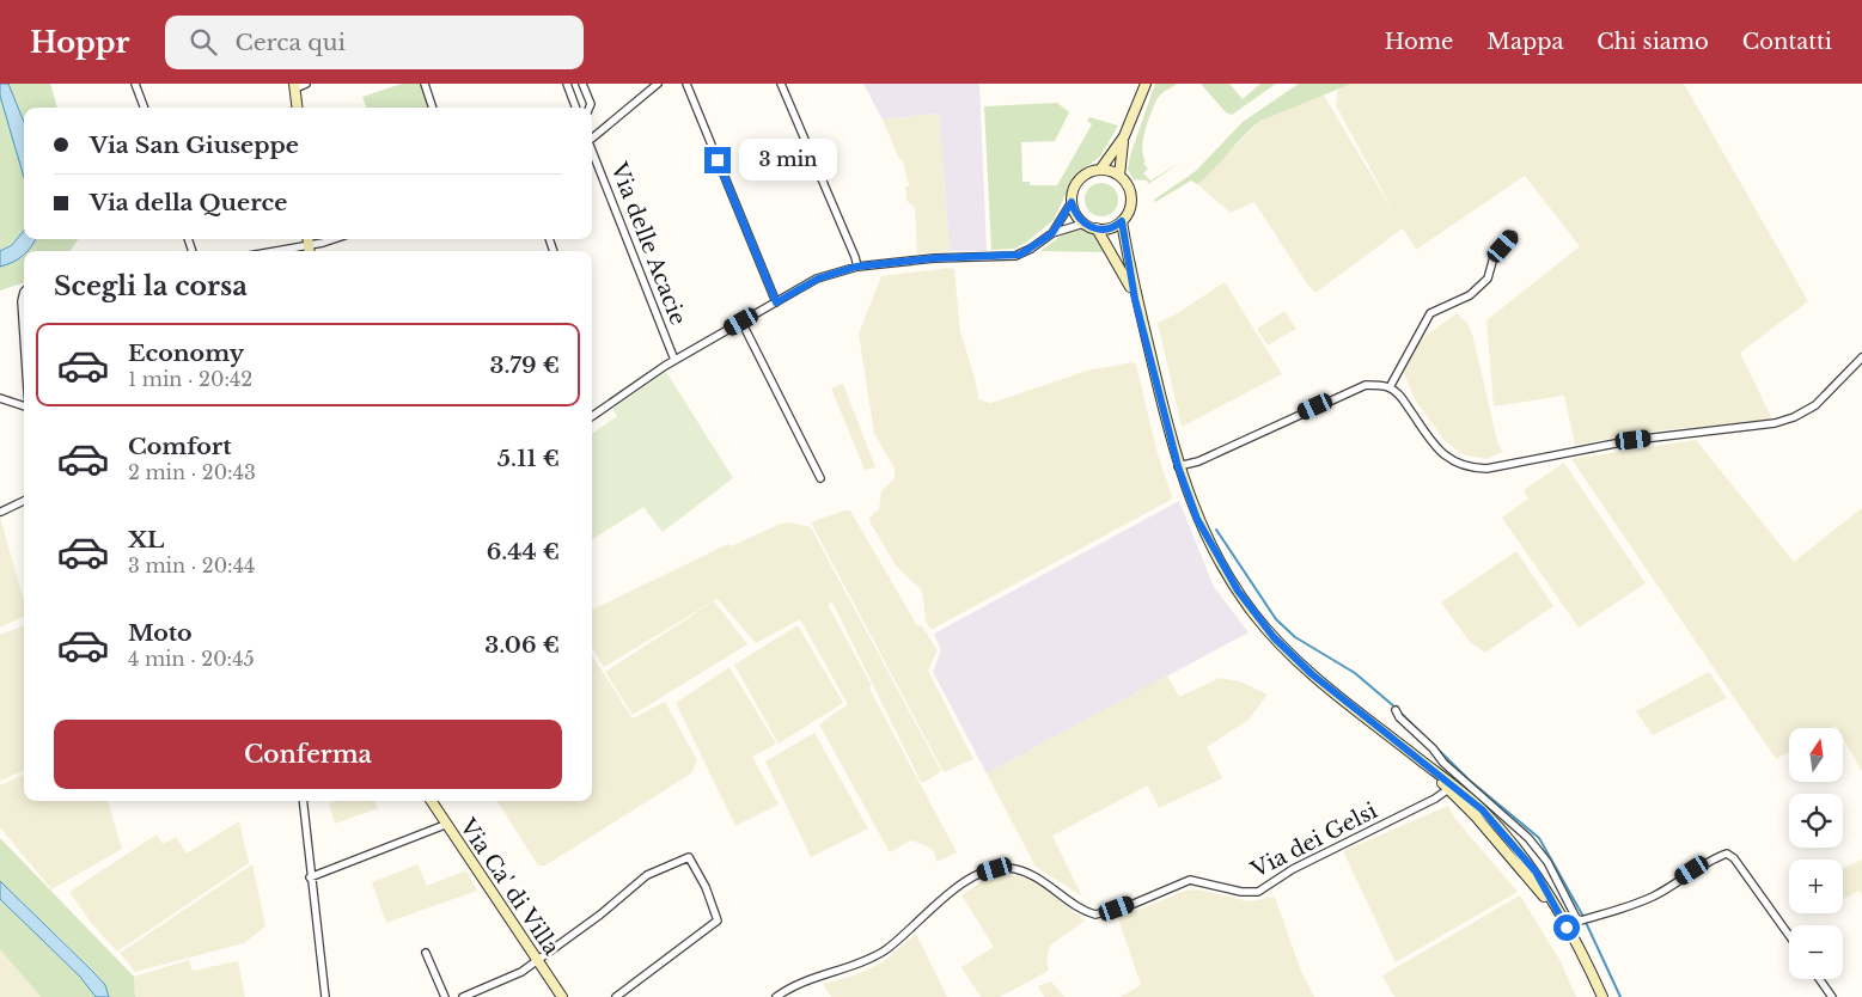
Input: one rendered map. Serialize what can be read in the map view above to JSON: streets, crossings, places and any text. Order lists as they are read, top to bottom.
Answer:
{
  "streets": {
    "street": ["Via delle Acacie", "Via dei Gelsi", "Via Ca' di Villa"]
  },
  "north": "top",
  "page": {
    "header": "Hoppr",
    "search": "Cerca qui",
    "nav": [
      "Home",
      "Mappa",
      "Chi siamo",
      "Contatti"
    ],
    "banner": ["Via San Giuseppe", "Via della Querce"],
    "bubble": "3 min",
    "heading": "Scegli la corsa",
    "list": [
      {
        "name": "Economy",
        "note": "1 min · 20:42",
        "value": "3.79 €"
      },
      {
        "name": "Comfort",
        "note": "2 min · 20:43",
        "value": "5.11 €"
      },
      {
        "name": "XL",
        "note": "3 min · 20:44",
        "value": "6.44 €"
      },
      {
        "name": "Moto",
        "note": "4 min · 20:45",
        "value": "3.06 €"
      }
    ],
    "buttons": "Conferma",
    "map_buttons": ["+", "−"]
  }
}
